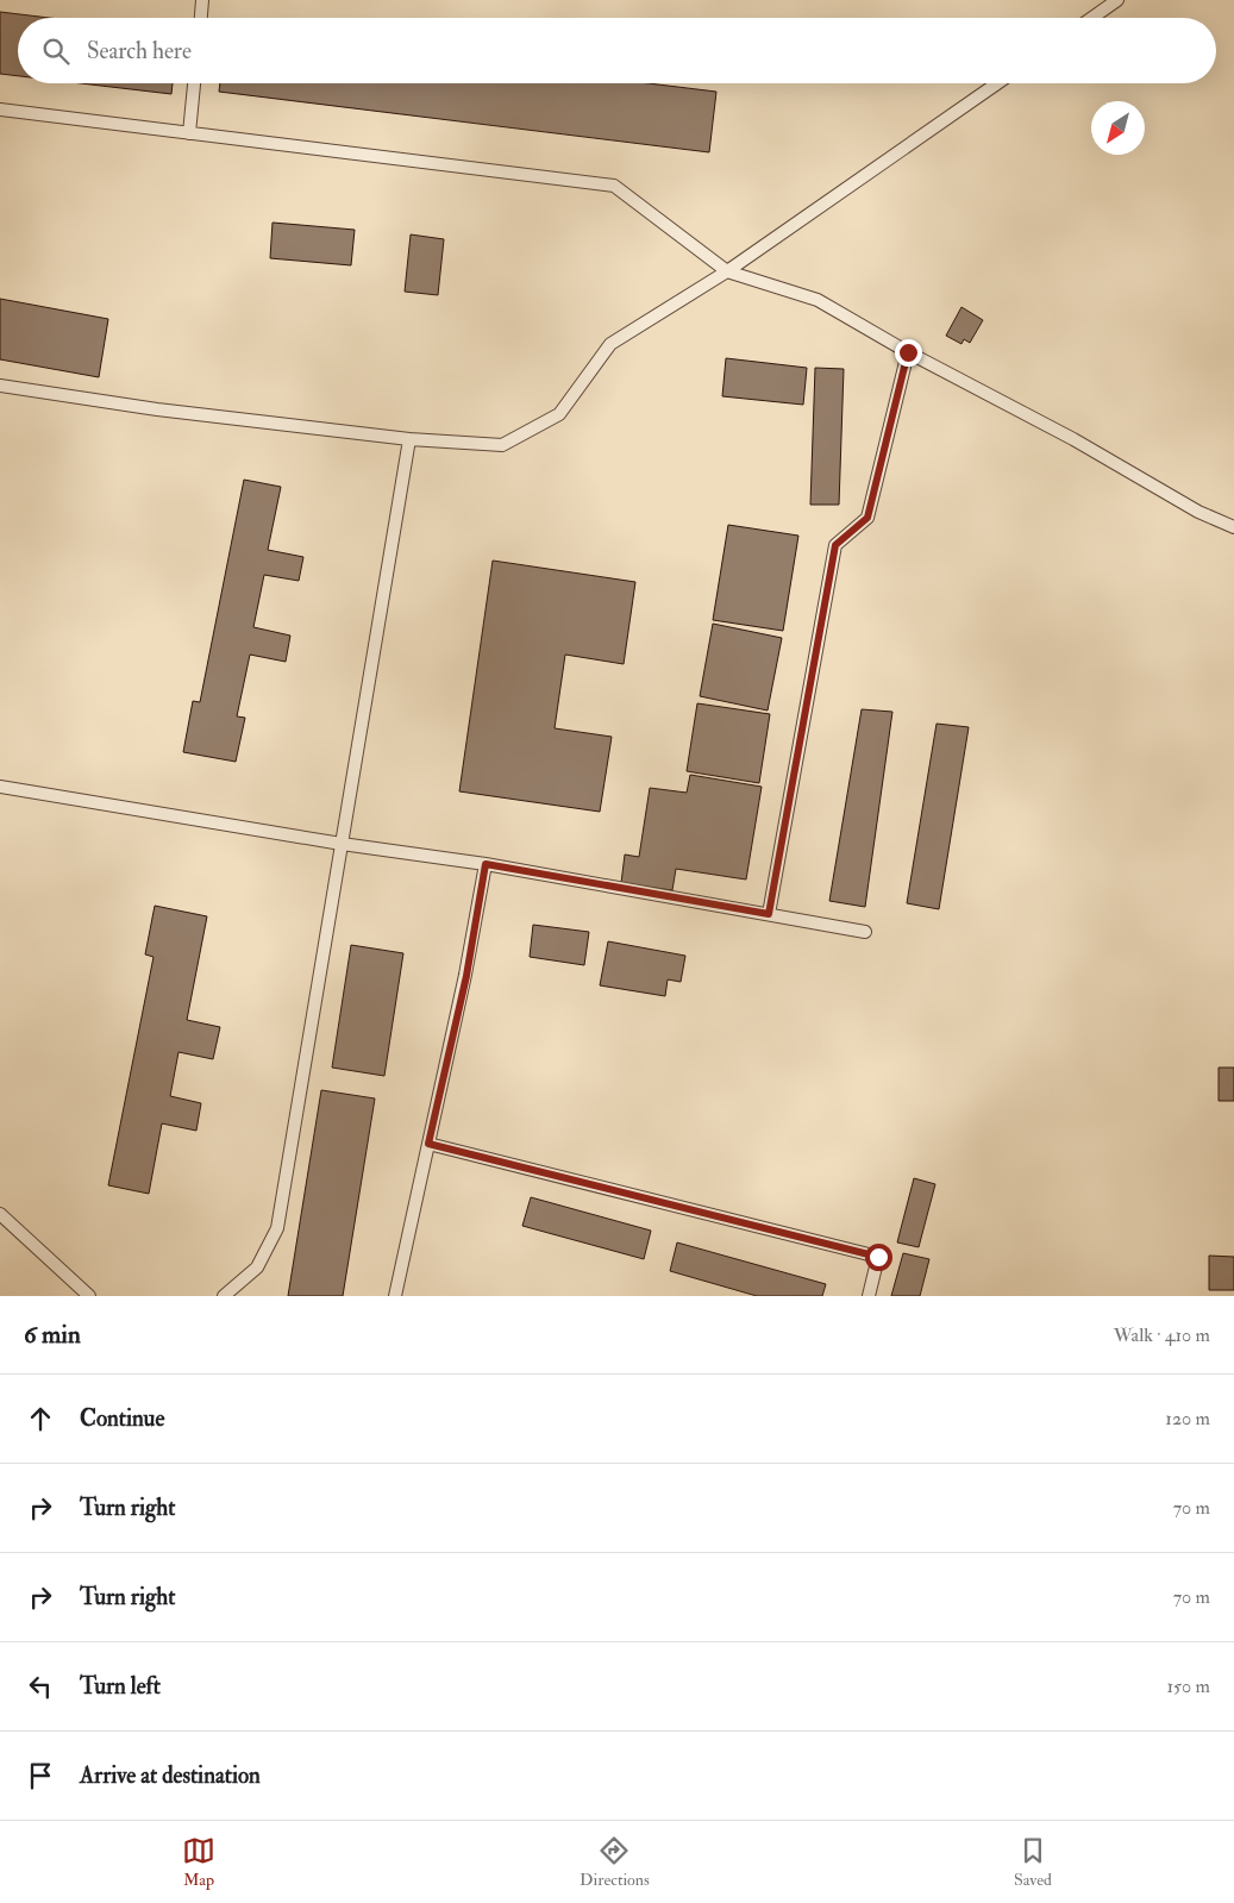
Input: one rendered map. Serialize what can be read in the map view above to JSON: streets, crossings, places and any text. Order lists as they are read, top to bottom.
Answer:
{
  "north": "bottom left",
  "page": {
    "search": "Search here",
    "heading": ["6 min", "Walk · 410 m"],
    "list": [
      ["Continue", "120 m"],
      ["Turn right", "70 m"],
      ["Turn right", "70 m"],
      ["Turn left", "150 m"],
      "Arrive at destination"
    ],
    "nav": ["Map", "Directions", "Saved"]
  }
}
